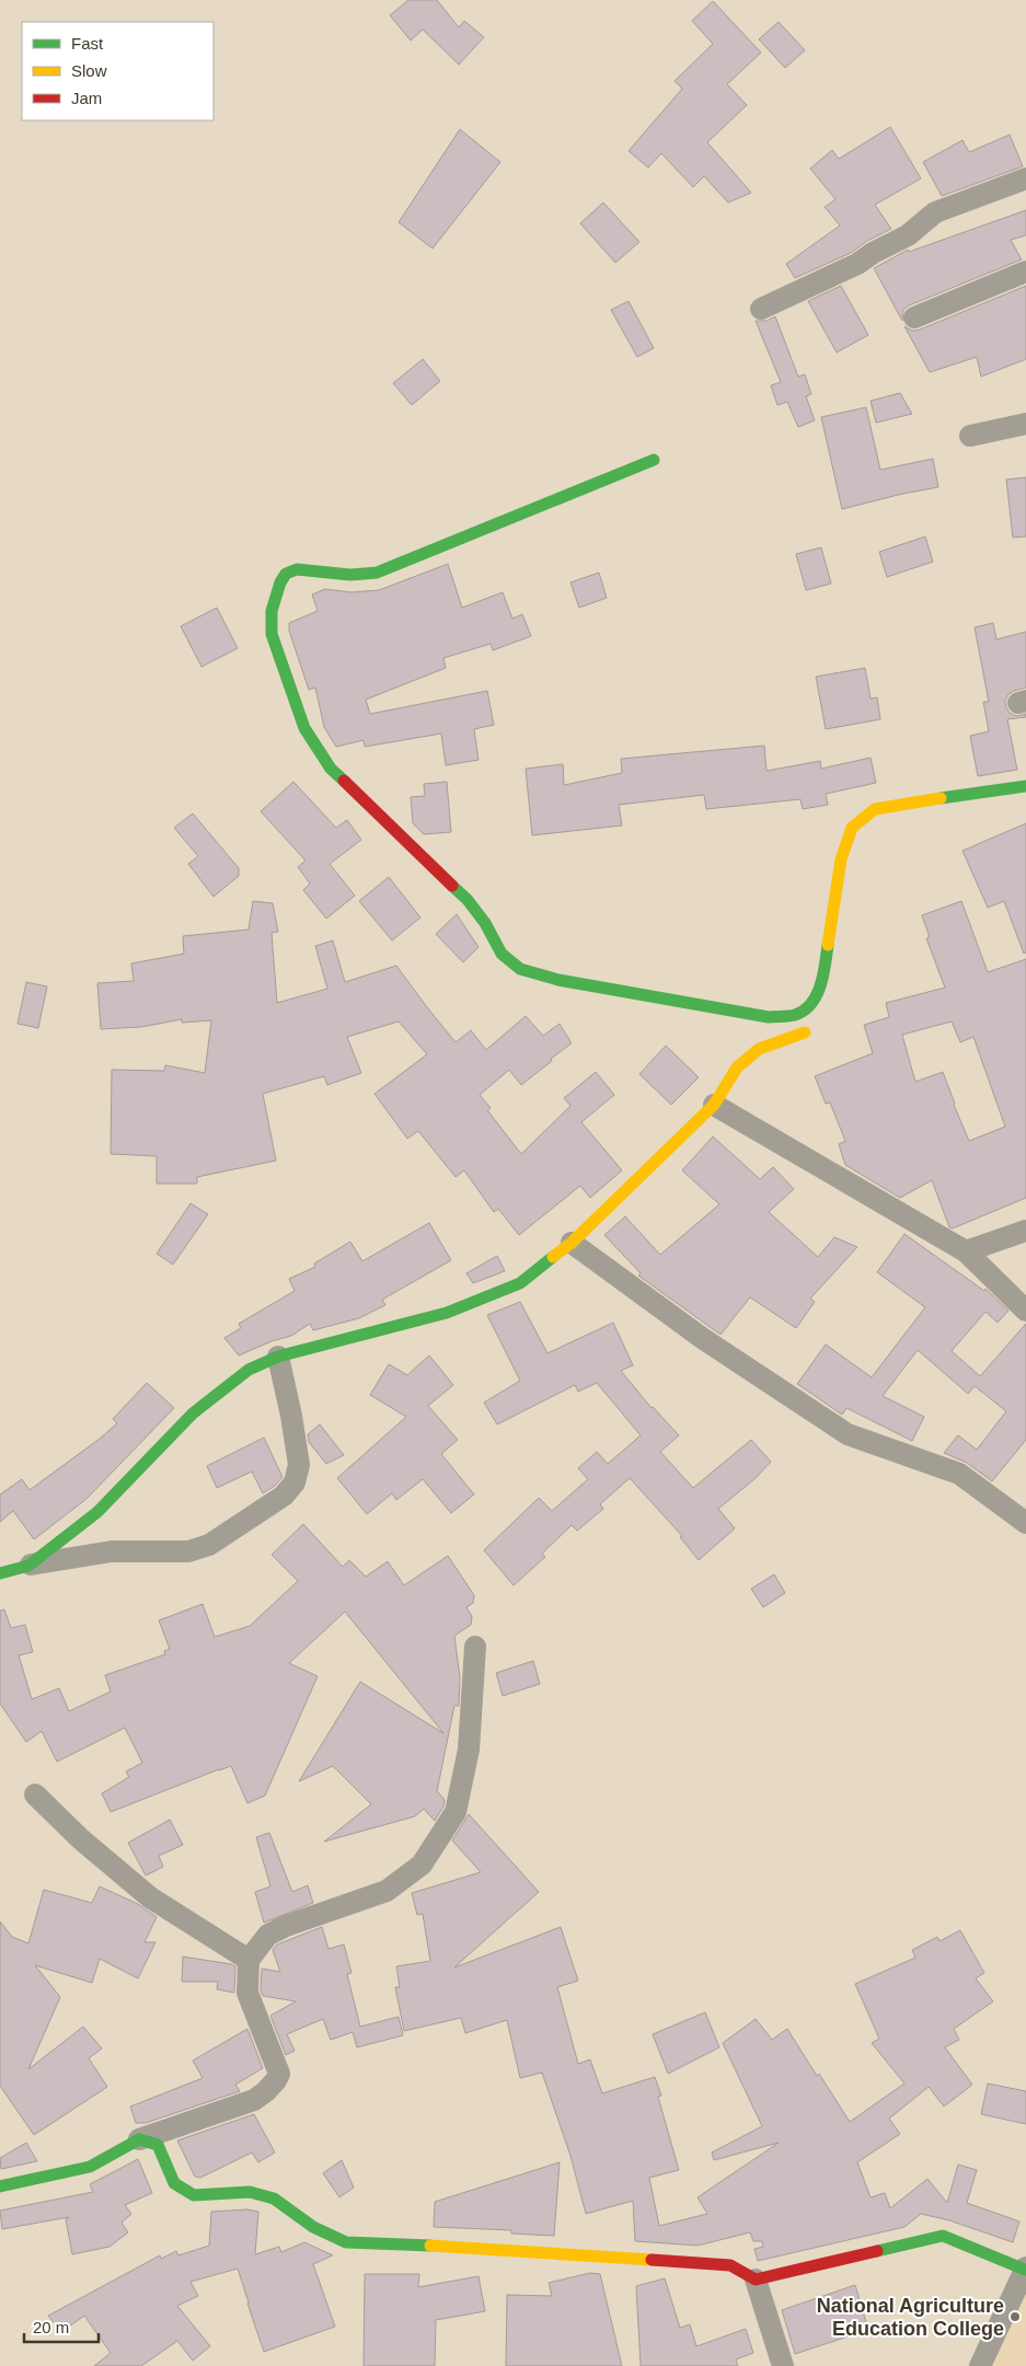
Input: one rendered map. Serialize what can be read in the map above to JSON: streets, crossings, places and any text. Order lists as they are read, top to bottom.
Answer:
{
  "places": ["National Agriculture Education College"],
  "legend": ["Fast", "Slow", "Jam"],
  "scale_bar": "20 m"
}
